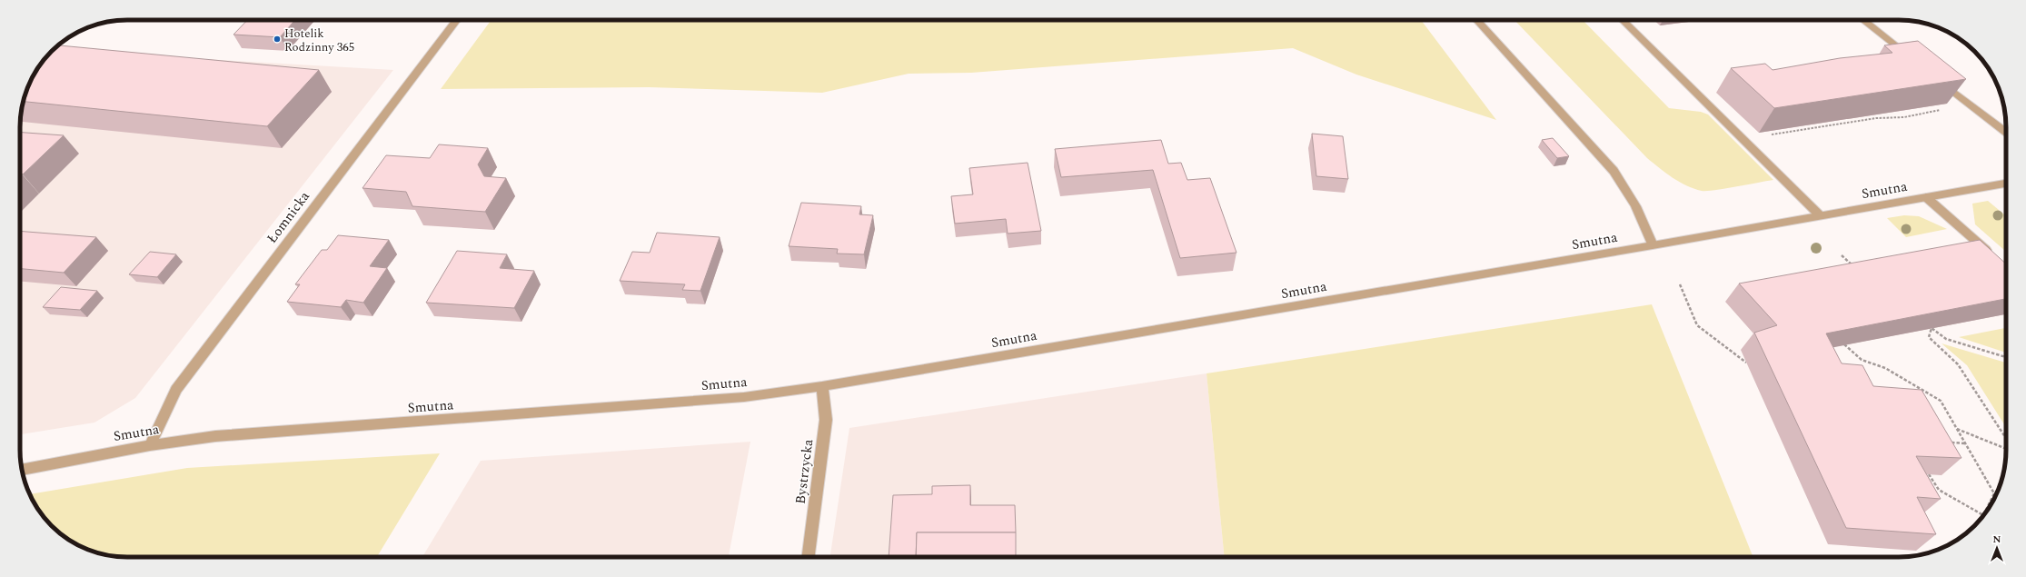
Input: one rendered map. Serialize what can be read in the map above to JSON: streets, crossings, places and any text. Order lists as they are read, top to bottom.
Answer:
{
  "streets": {
    "street": ["Smutna", "Łomnicka", "Bystrzycka"]
  },
  "crossings": [
    ["Smutna", "Łomnicka"],
    ["Smutna", "Bystrzycka"]
  ],
  "places": ["Hotelik Rodzinny 365"],
  "north": "top"
}
